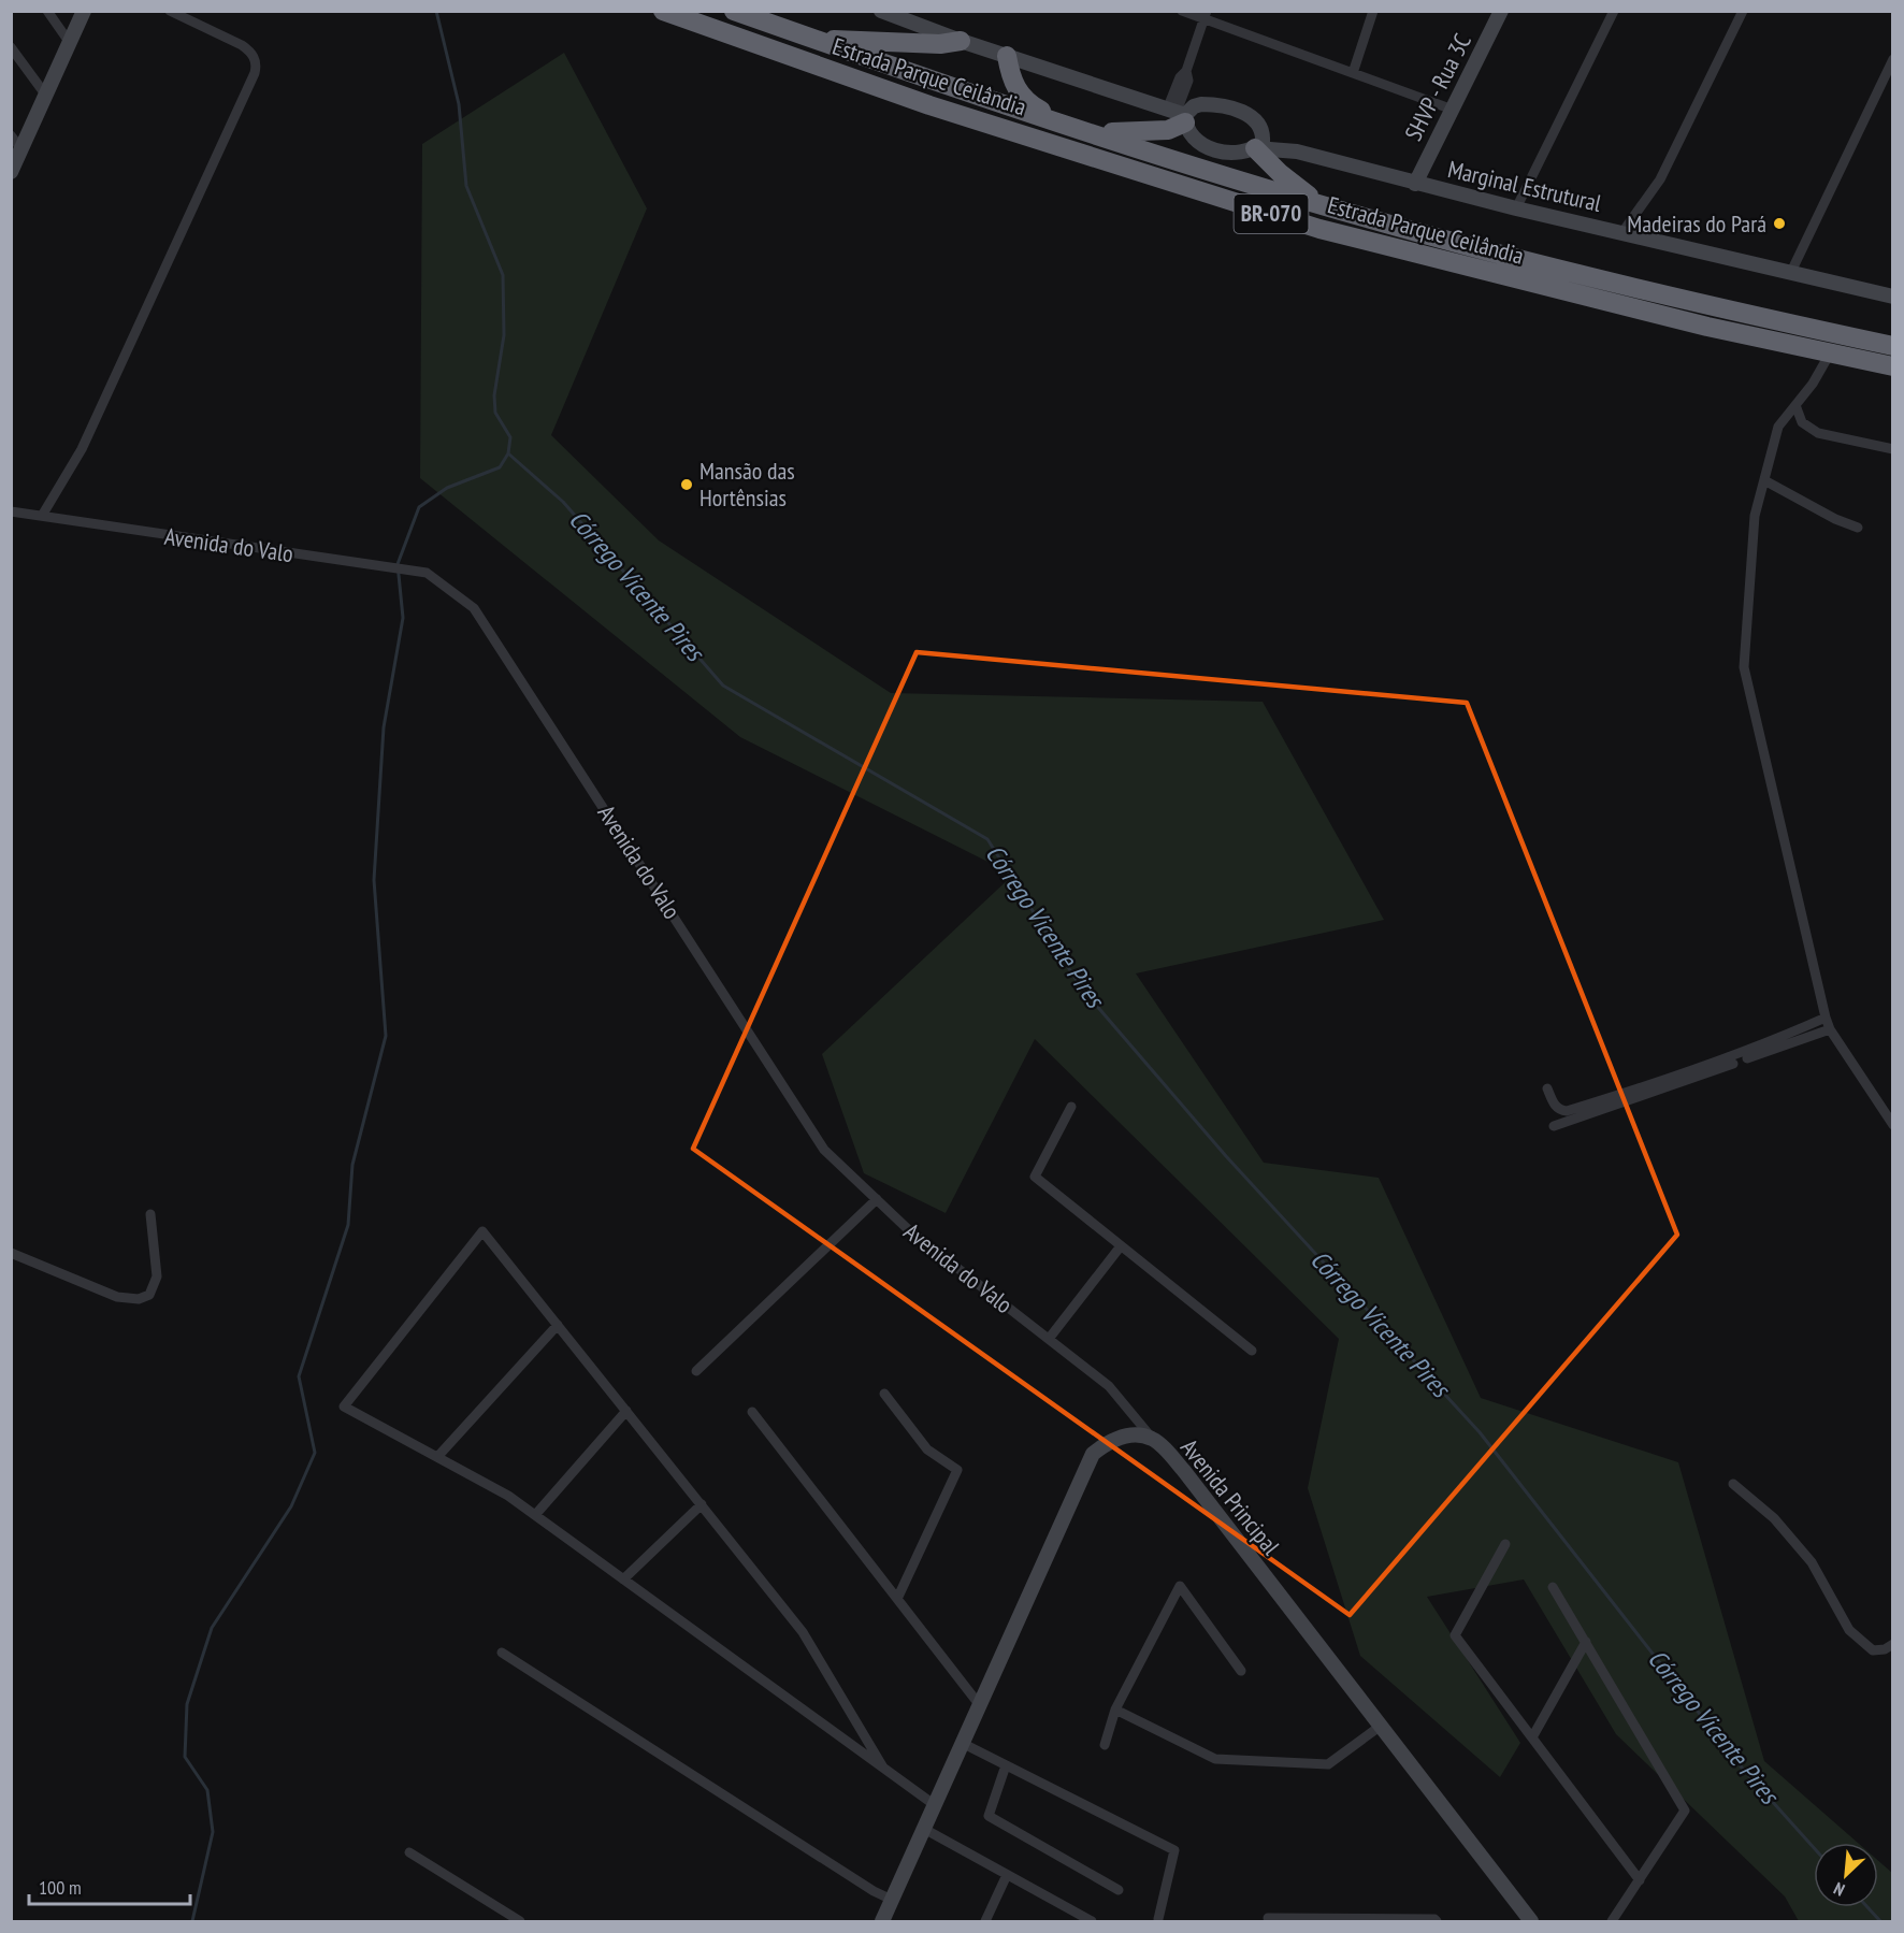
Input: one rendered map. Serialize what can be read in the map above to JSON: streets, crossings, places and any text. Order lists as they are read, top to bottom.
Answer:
{
  "streets": {
    "highway": ["Estrada Parque Ceilândia", "BR-070"],
    "street": [
      "SHVP - Rua 3C",
      "Marginal Estrutural",
      "Avenida do Valo",
      "Avenida Principal"
    ]
  },
  "crossings": [
    ["SHVP - Rua 3C", "Marginal Estrutural"],
    ["Avenida do Valo", "Avenida Principal"]
  ],
  "water": ["Córrego Vicente Pires"],
  "places": ["Madeiras do Pará", "Mansão das Hortênsias"],
  "scale_bar": "100 m",
  "north": "bottom left"
}
